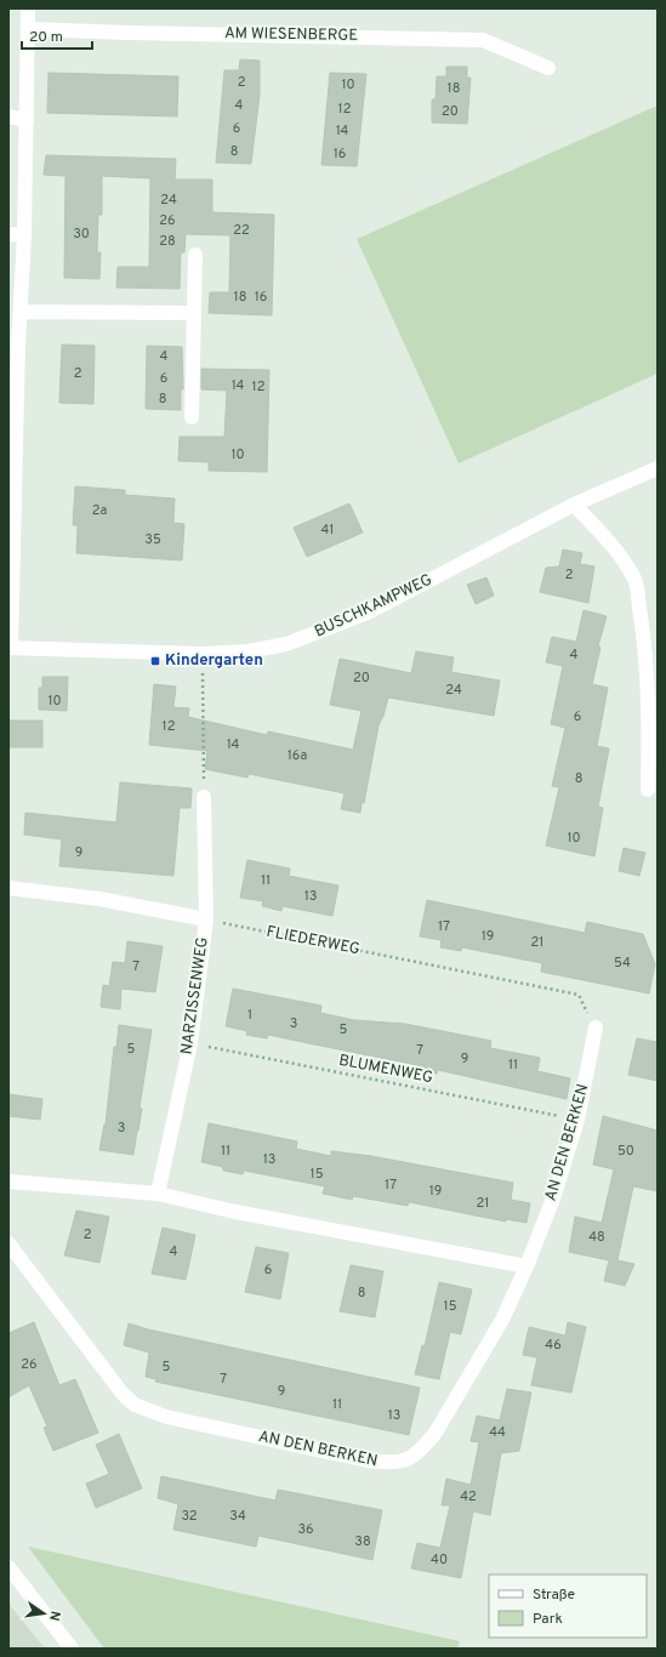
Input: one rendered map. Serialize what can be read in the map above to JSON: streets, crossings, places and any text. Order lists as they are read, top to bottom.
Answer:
{
  "streets": {
    "street": [
      "AM WIESENBERGE",
      "BUSCHKAMPWEG",
      "NARZISSENWEG",
      "AN DEN BERKEN"
    ],
    "path": ["FLIEDERWEG", "BLUMENWEG"]
  },
  "crossings": [
    ["FLIEDERWEG", "NARZISSENWEG"],
    ["FLIEDERWEG", "AN DEN BERKEN"],
    ["NARZISSENWEG", "BLUMENWEG"],
    ["BLUMENWEG", "AN DEN BERKEN"]
  ],
  "places": {
    "transit": ["Kindergarten"]
  },
  "house_numbers": [
    "2",
    "10",
    "18",
    "4",
    "12",
    "20",
    "6",
    "14",
    "8",
    "16",
    "24",
    "26",
    "22",
    "30",
    "28",
    "18",
    "16",
    "4",
    "2",
    "6",
    "14",
    "12",
    "8",
    "10",
    "2a",
    "41",
    "35",
    "2",
    "4",
    "20",
    "24",
    "10",
    "6",
    "12",
    "14",
    "16a",
    "8",
    "10",
    "9",
    "11",
    "13",
    "17",
    "19",
    "21",
    "54",
    "7",
    "1",
    "3",
    "5",
    "5",
    "7",
    "9",
    "11",
    "3",
    "11",
    "50",
    "13",
    "15",
    "17",
    "19",
    "21",
    "2",
    "48",
    "4",
    "6",
    "8",
    "15",
    "46",
    "26",
    "5",
    "7",
    "9",
    "11",
    "13",
    "44",
    "42",
    "32",
    "34",
    "36",
    "38",
    "40"
  ],
  "legend": ["Straße", "Park"],
  "scale_bar": "20 m",
  "north": "right"
}
